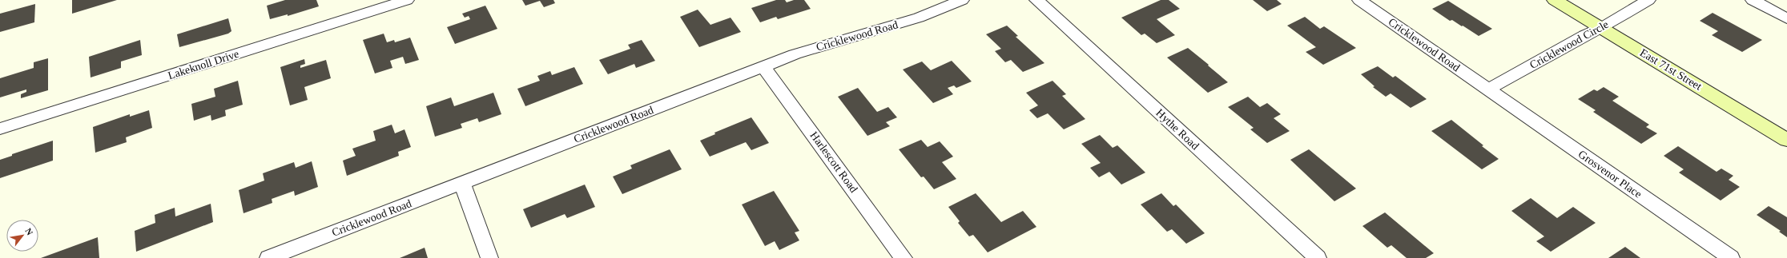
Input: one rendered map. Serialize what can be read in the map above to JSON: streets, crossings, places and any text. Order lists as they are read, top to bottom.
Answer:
{
  "streets": {
    "main road": ["East 71st Street"],
    "street": [
      "Cricklewood Road",
      "Cricklewood Circle",
      "Lakeknoll Drive",
      "Hythe Road",
      "Harlescott Road",
      "Grosvenor Place"
    ]
  },
  "crossings": [
    ["Cricklewood Road", "Cricklewood Circle"],
    ["Cricklewood Road", "Harlescott Road"],
    ["Cricklewood Road", "Grosvenor Place"],
    ["Cricklewood Circle", "East 71st Street"],
    ["Cricklewood Circle", "Grosvenor Place"]
  ],
  "north": "top right"
}
